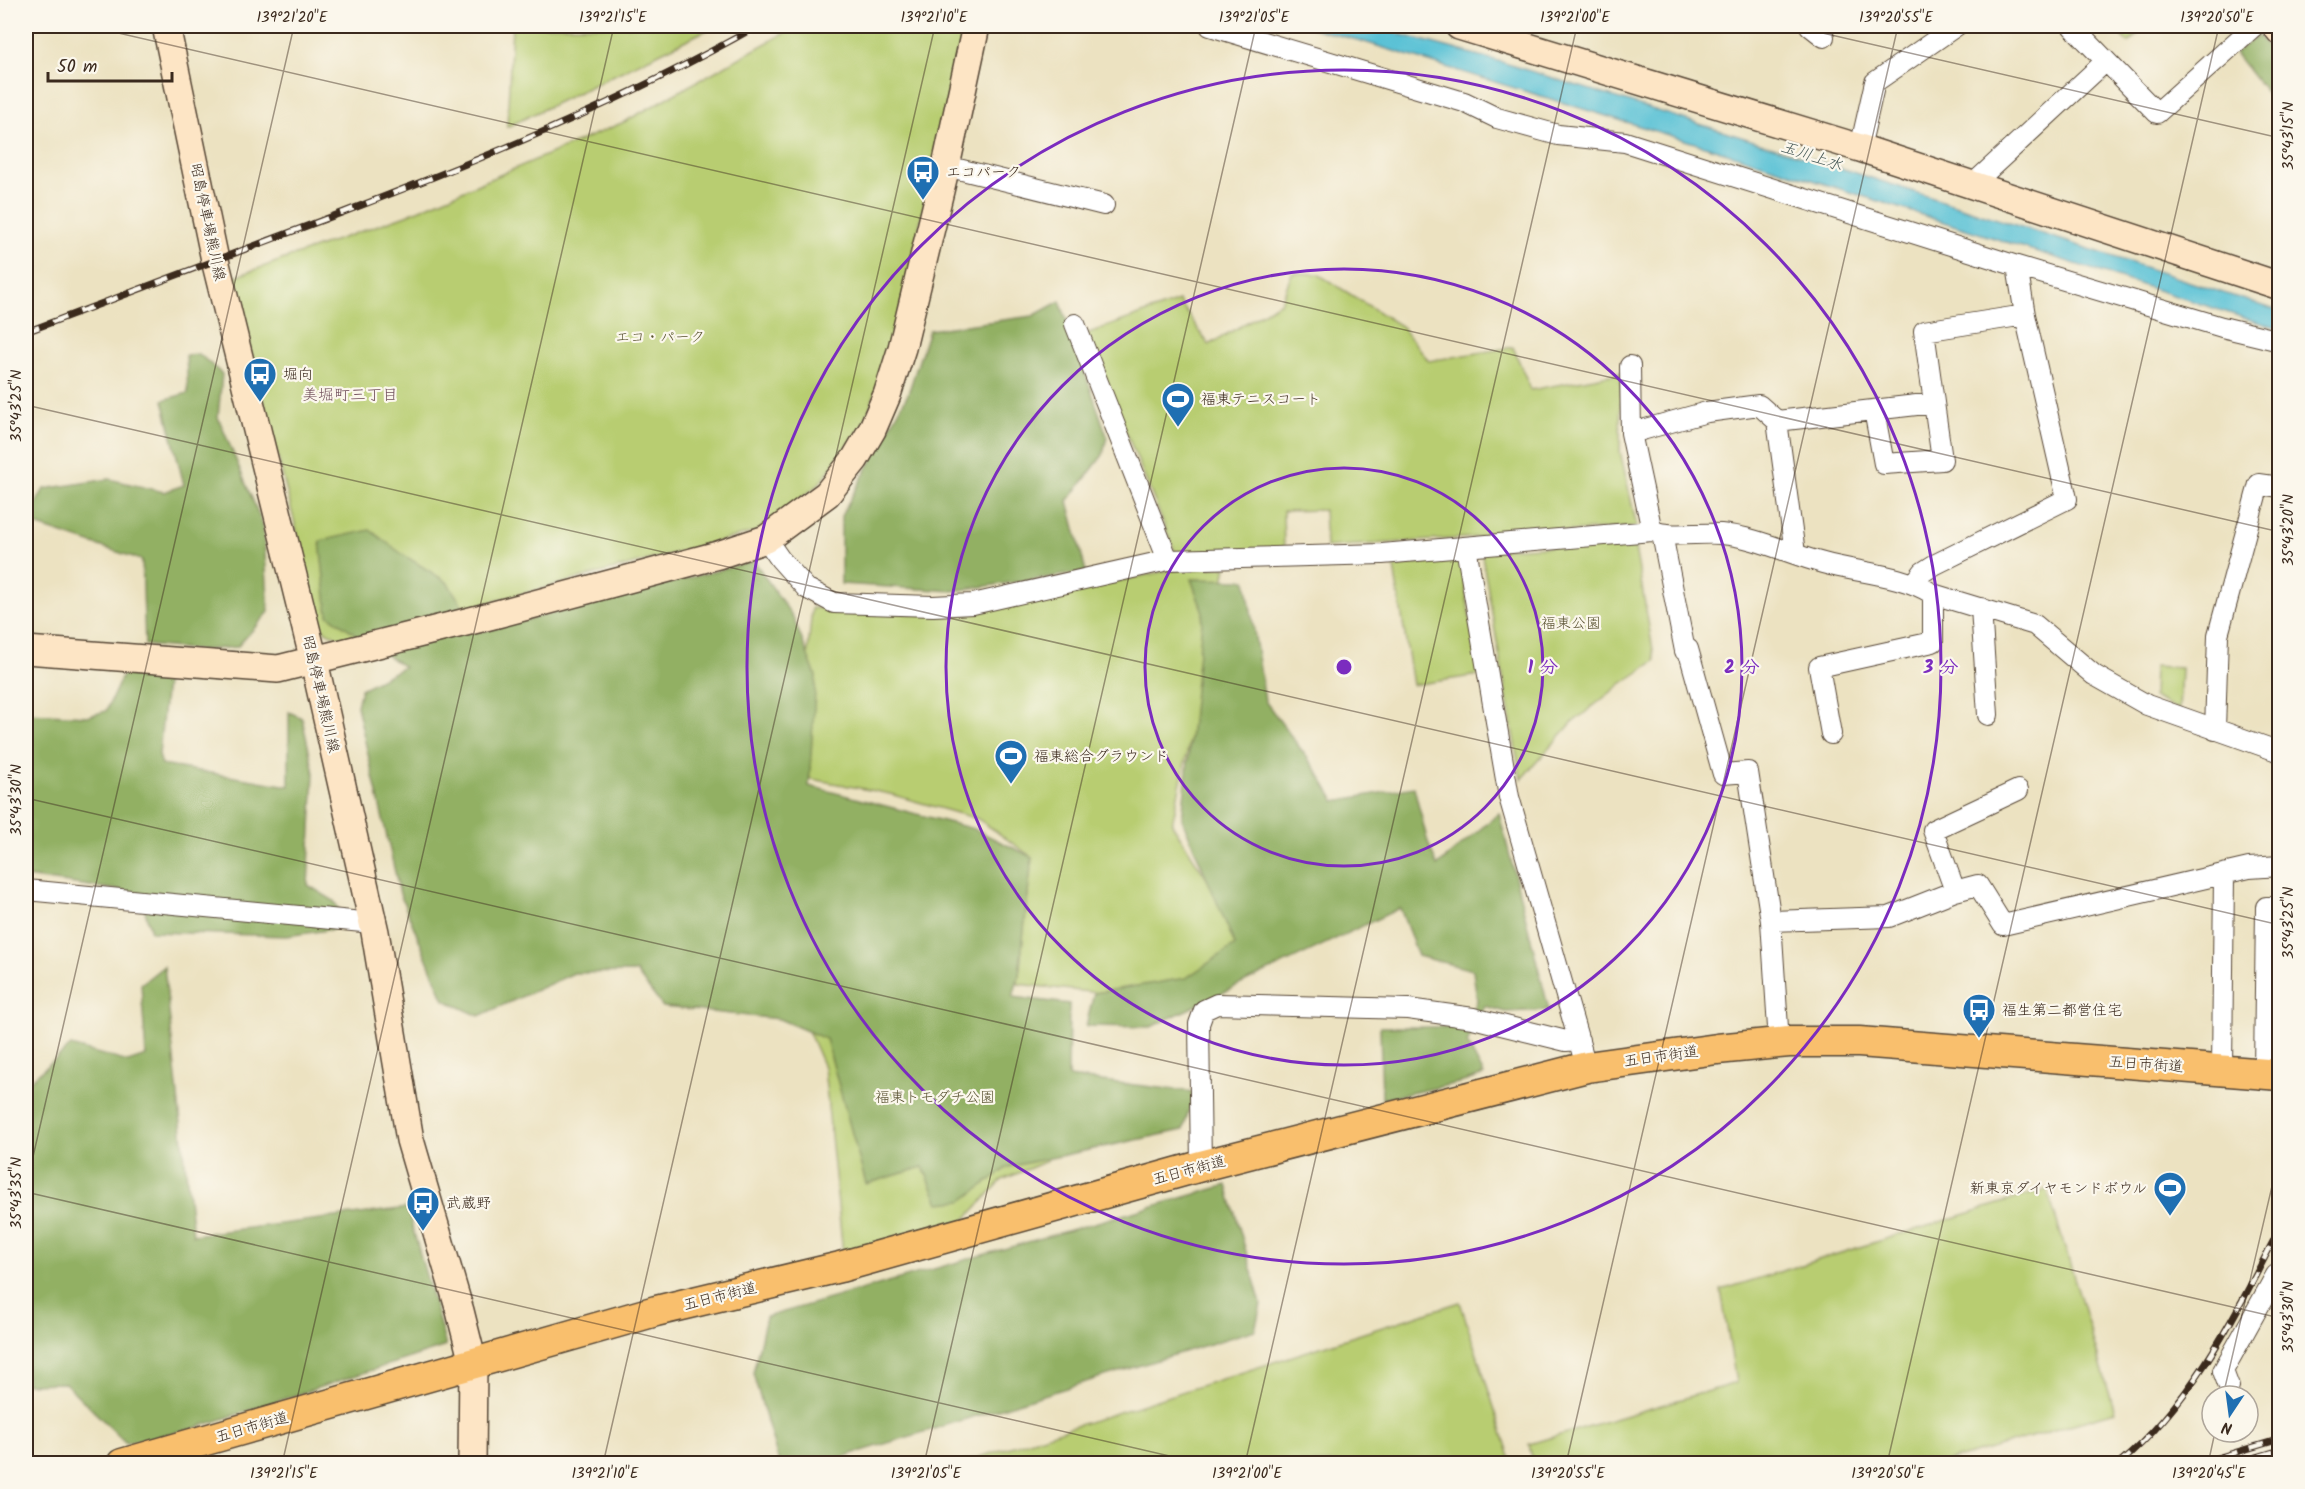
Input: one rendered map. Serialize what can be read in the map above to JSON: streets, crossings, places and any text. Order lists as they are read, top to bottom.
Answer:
{
  "streets": {
    "main road": ["五日市街道"],
    "street": ["昭島停車場熊川線"]
  },
  "crossings": [
    ["昭島停車場熊川線", "五日市街道"]
  ],
  "districts": ["美堀町三丁目"],
  "water": ["玉川上水"],
  "parks": ["エコ・パーク", "福東公園", "福東トモダチ公園"],
  "places": {
    "bus stop": [
      "エコパーク",
      "堀向",
      "福生第二都営住宅",
      "武蔵野"
    ],
    "sports": ["福東テニスコート", "福東総合グラウンド", "新東京ダイヤモンドボウル"]
  },
  "scale_bar": "50 m",
  "north": "bottom",
  "coordinates": [
    "139°21'20\"E",
    "139°21'15\"E",
    "139°21'10\"E",
    "139°21'05\"E",
    "139°21'00\"E",
    "139°20'55\"E",
    "139°20'50\"E",
    "35°43'15\"N",
    "35°43'25\"N",
    "35°43'20\"N",
    "35°43'30\"N",
    "35°43'35\"N",
    "139°20'45\"E"
  ],
  "rings": ["1 分", "2 分", "3 分"]
}
